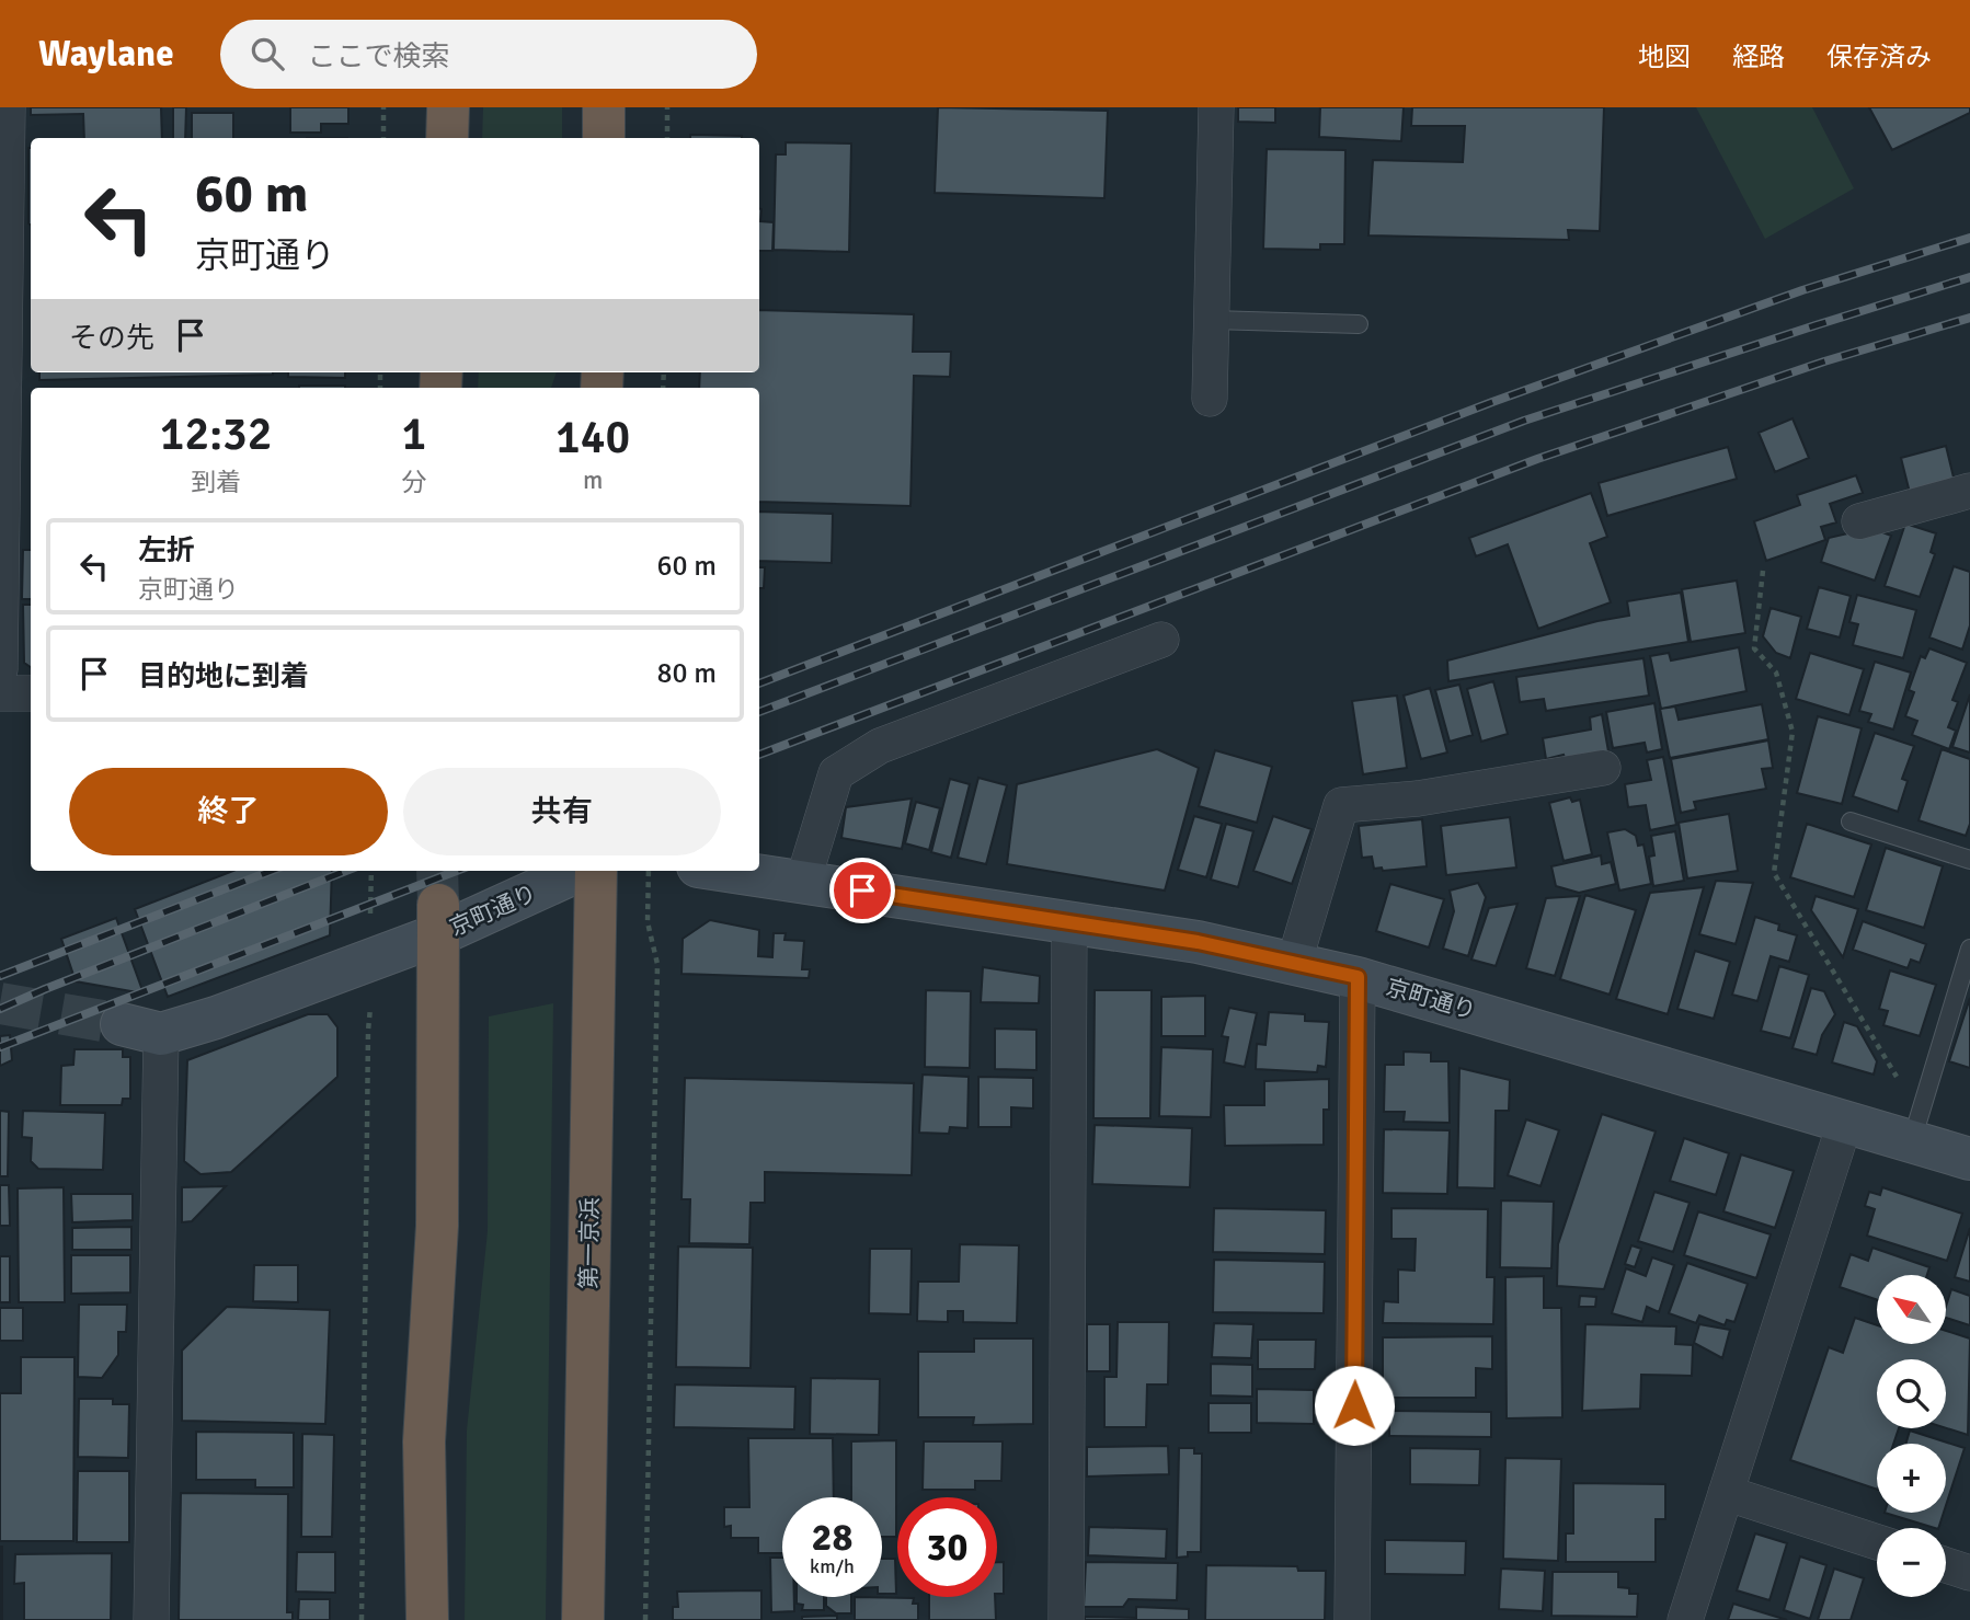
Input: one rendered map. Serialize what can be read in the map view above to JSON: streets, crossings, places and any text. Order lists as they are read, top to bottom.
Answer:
{
  "streets": {
    "highway": ["第一京浜"],
    "street": ["京町通り"]
  },
  "north": "top left",
  "page": {
    "header": "Waylane",
    "search": "ここで検索",
    "nav": ["地図", "経路", "保存済み"],
    "turn": ["60 m", "京町通り"],
    "then": "その先",
    "eta": [
      "12:32",
      "到着",
      "1",
      "分",
      "140",
      "m"
    ],
    "list": [
      {
        "name": "左折",
        "note": "京町通り",
        "value": "60 m"
      },
      {
        "name": "目的地に到着",
        "value": "80 m"
      }
    ],
    "buttons": ["終了", "共有"],
    "map_buttons": ["+", "−"],
    "speed": "28 km/h",
    "limit": "30"
  }
}
